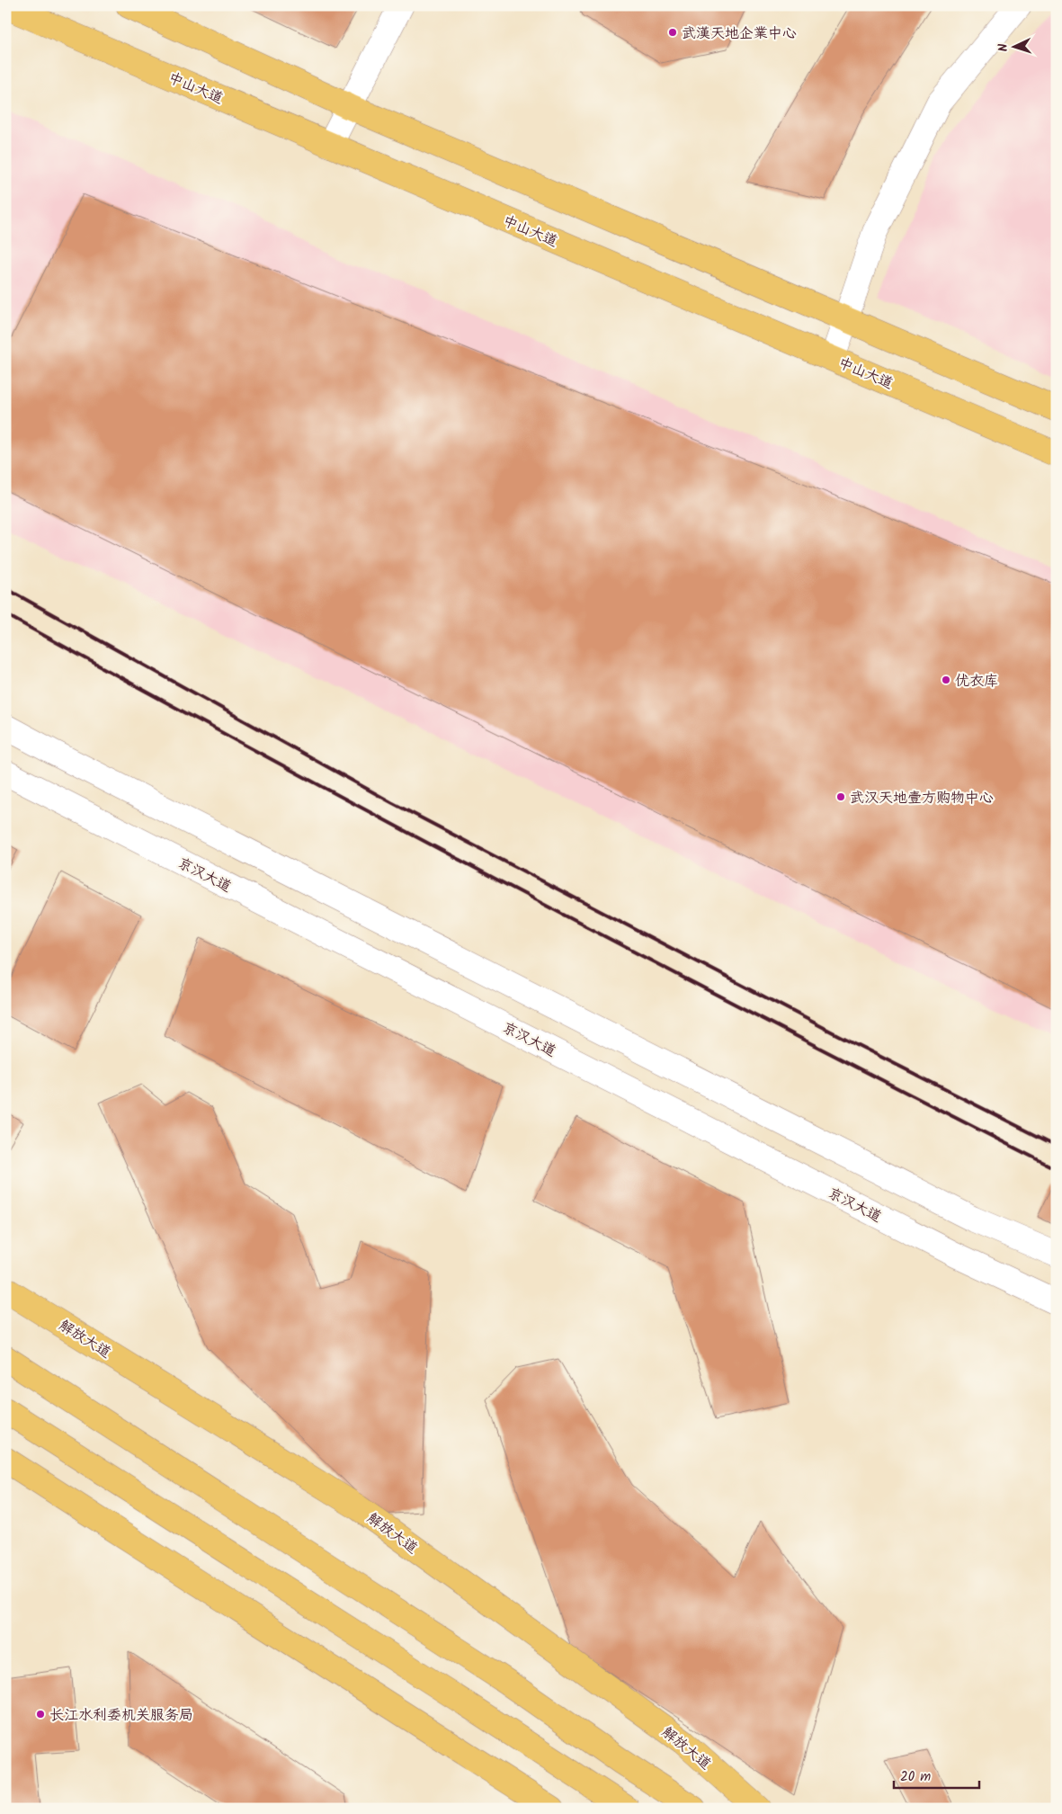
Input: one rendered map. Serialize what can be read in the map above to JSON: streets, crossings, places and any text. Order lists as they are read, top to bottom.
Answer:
{
  "streets": {
    "main road": ["中山大道", "解放大道"],
    "street": ["京汉大道"]
  },
  "places": [
    "武漢天地企業中心",
    "优衣库",
    "武汉天地壹方购物中心",
    "长江水利委机关服务局"
  ],
  "scale_bar": "20 m",
  "north": "left"
}
